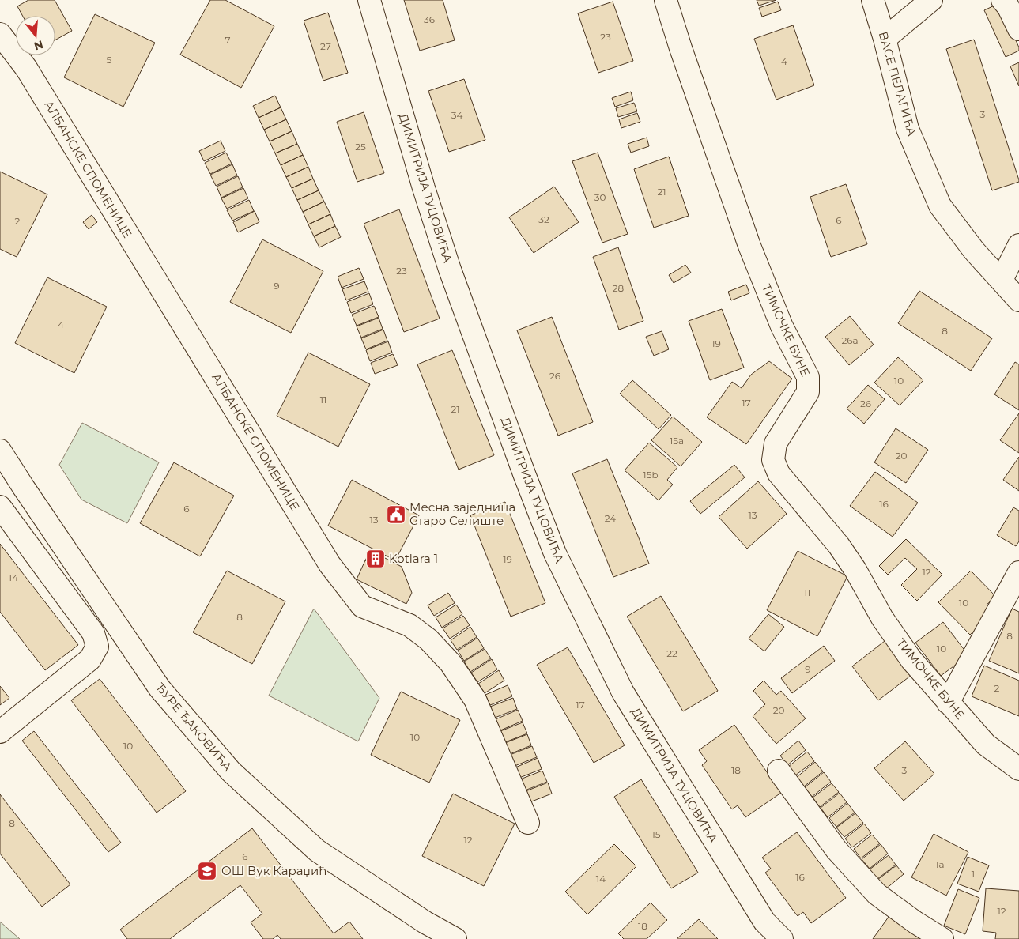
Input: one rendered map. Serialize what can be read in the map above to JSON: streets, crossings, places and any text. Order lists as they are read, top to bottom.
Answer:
{
  "streets": {
    "street": [
      "ВАСЕ ПЕЛАГИЋА",
      "АЛБАНСКЕ СПОМЕНИЦЕ",
      "ДИМИТРИЈА ТУЦОВИЋА",
      "ТИМОЧКЕ БУНЕ",
      "ЂУРЕ ЂАКОВИЋА"
    ]
  },
  "places": {
    "public building": ["Месна заједница Старо Селиште"],
    "building": ["Kotlara 1"],
    "school or university": ["ОШ Вук Караџић"]
  },
  "house_numbers": [
    "36",
    "23",
    "7",
    "27",
    "5",
    "4",
    "3",
    "34",
    "25",
    "21",
    "30",
    "32",
    "6",
    "2",
    "23",
    "9",
    "28",
    "4",
    "8",
    "26a",
    "19",
    "26",
    "10",
    "11",
    "17",
    "26",
    "21",
    "15a",
    "20",
    "15b",
    "16",
    "6",
    "13",
    "24",
    "13",
    "19",
    "12",
    "14",
    "11",
    "10",
    "8",
    "8",
    "10",
    "22",
    "9",
    "2",
    "17",
    "20",
    "10",
    "10",
    "18",
    "3",
    "8",
    "15",
    "12",
    "6",
    "1a",
    "1",
    "16",
    "14",
    "12",
    "18"
  ],
  "north": "bottom"
}
